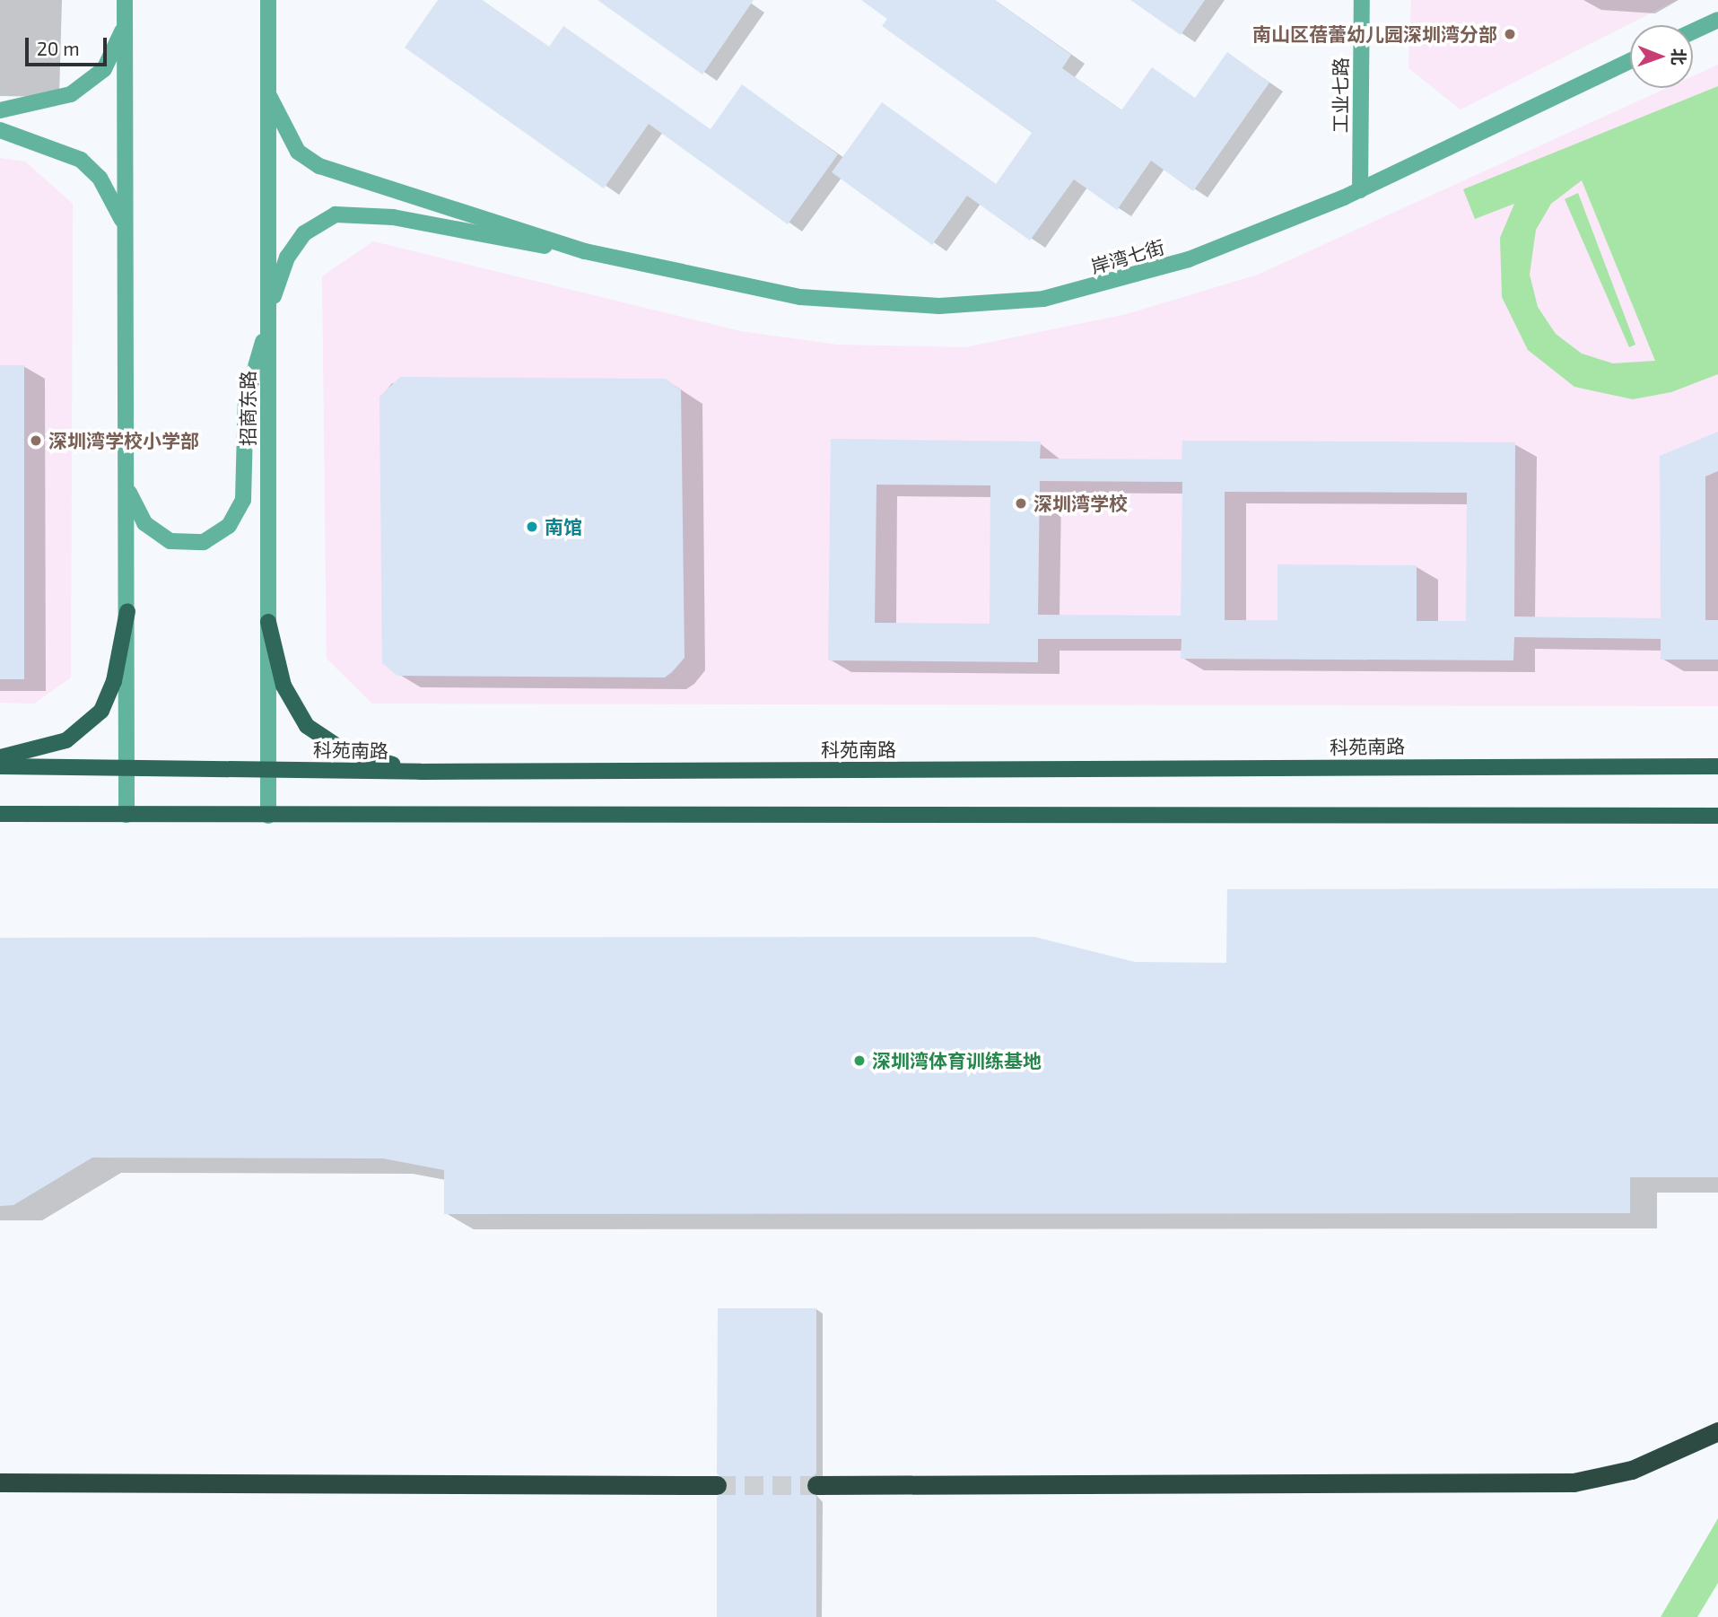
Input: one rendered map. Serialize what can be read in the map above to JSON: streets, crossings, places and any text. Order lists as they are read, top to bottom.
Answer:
{
  "streets": {
    "main road": ["科苑南路"],
    "street": ["工业七路", "岸湾七街", "招商东路"]
  },
  "crossings": [
    ["工业七路", "岸湾七街"],
    ["招商东路", "科苑南路"]
  ],
  "places": [
    "南山区蓓蕾幼儿园深圳湾分部",
    "深圳湾学校小学部",
    "深圳湾学校",
    "南馆",
    "深圳湾体育训练基地"
  ],
  "scale_bar": "20 m",
  "north": "right"
}
